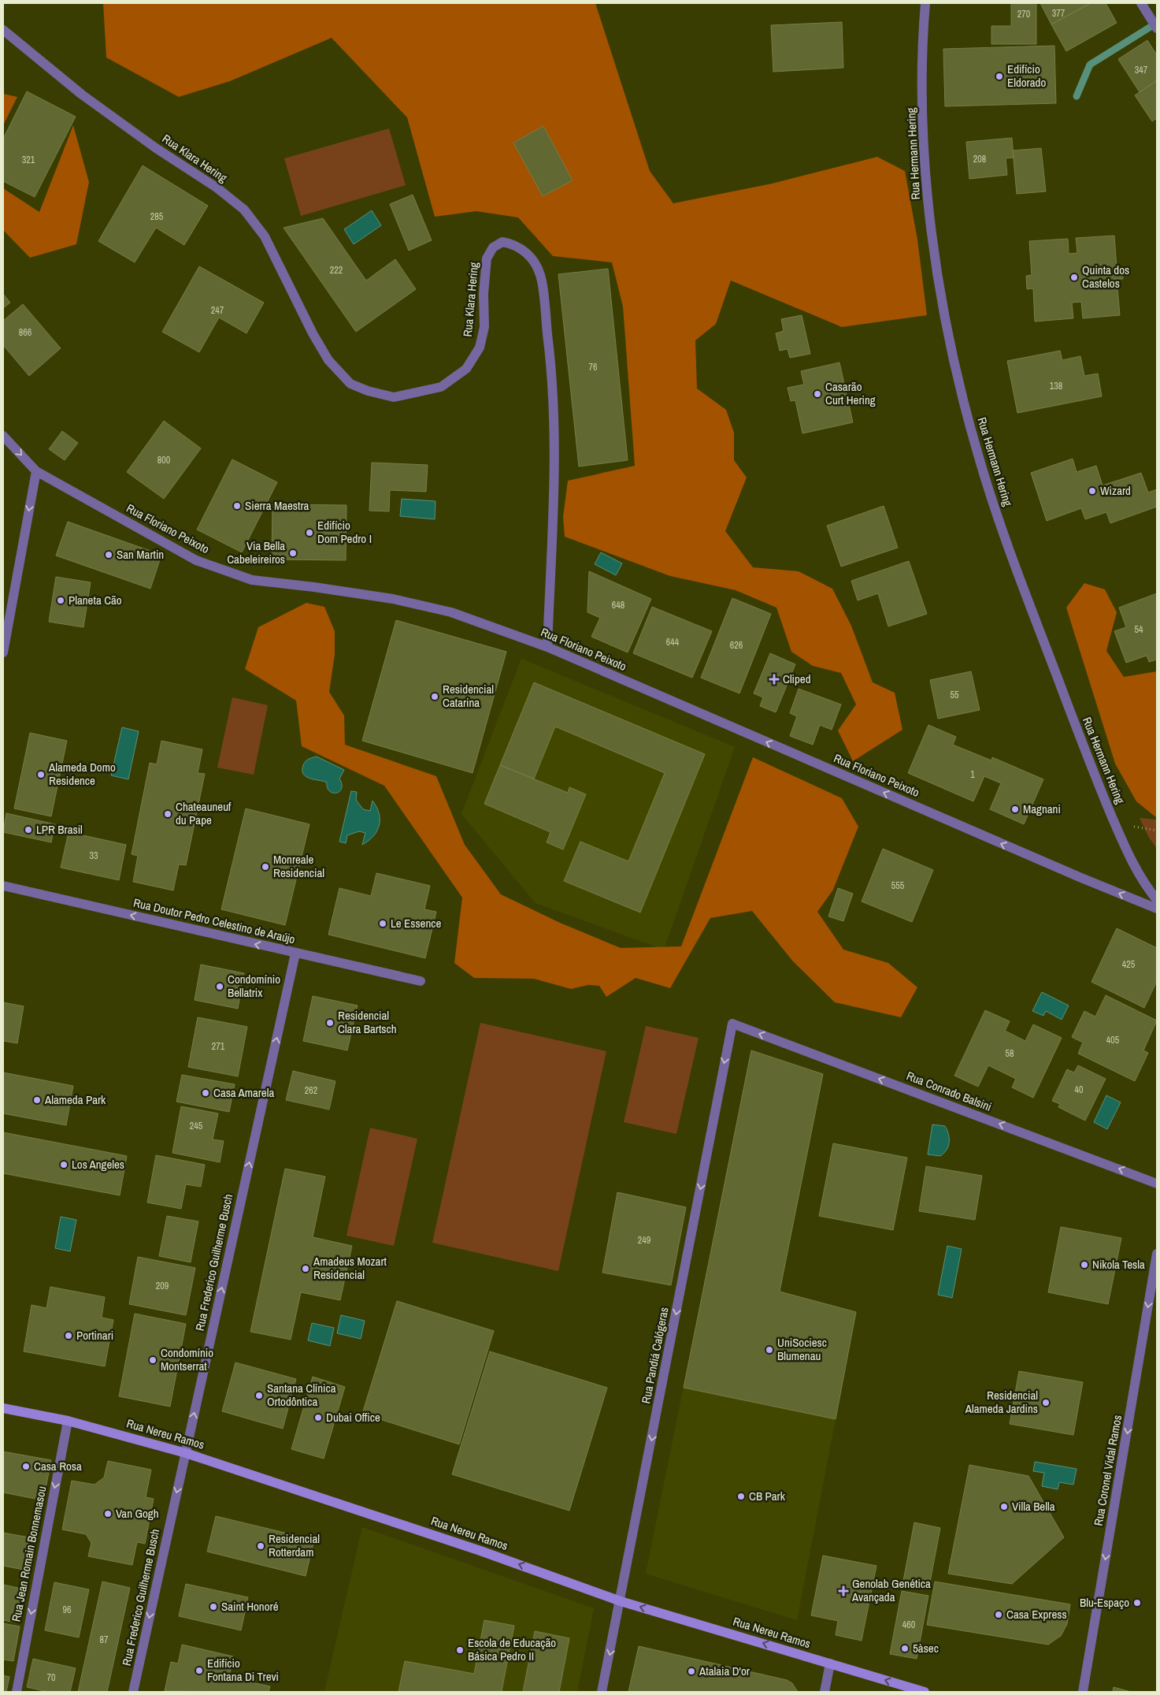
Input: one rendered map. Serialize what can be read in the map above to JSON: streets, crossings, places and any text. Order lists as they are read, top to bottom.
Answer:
{
  "streets": {
    "main road": ["Rua Nereu Ramos"],
    "street": [
      "Rua Hermann Hering",
      "Rua Klara Hering",
      "Rua Floriano Peixoto",
      "Rua Doutor Pedro Celestino de Araújo",
      "Rua Conrado Balsini",
      "Rua Frederico Guilherme Busch",
      "Rua Pandiá Calógeras",
      "Rua Coronel Vidal Ramos",
      "Rua Jean Romain Bonnemasou"
    ]
  },
  "crossings": [
    ["Rua Klara Hering", "Rua Floriano Peixoto"],
    ["Rua Doutor Pedro Celestino de Araújo", "Rua Frederico Guilherme Busch"],
    ["Rua Conrado Balsini", "Rua Pandiá Calógeras"],
    ["Rua Frederico Guilherme Busch", "Rua Nereu Ramos"],
    ["Rua Pandiá Calógeras", "Rua Nereu Ramos"],
    ["Rua Nereu Ramos", "Rua Jean Romain Bonnemasou"]
  ],
  "one_way": [
    "Rua Floriano Peixoto",
    "Rua Doutor Pedro Celestino de Araújo",
    "Rua Conrado Balsini",
    "Rua Pandiá Calógeras",
    "Rua Nereu Ramos",
    "Rua Coronel Vidal Ramos",
    "Rua Jean Romain Bonnemasou"
  ],
  "places": {
    "other": [
      "Edifício Eldorado",
      "Quinta dos Castelos",
      "Casarão Curt Hering",
      "Wizard",
      "Sierra Maestra",
      "Edifício Dom Pedro I",
      "Via Bella Cabeleireiros",
      "San Martin",
      "Planeta Cão",
      "Residencial Catarina",
      "Alameda Domo Residence",
      "Magnani",
      "Chateauneuf du Pape",
      "LPR Brasil",
      "Monreale Residencial",
      "Le Essence",
      "Condomínio Bellatrix",
      "Residencial Clara Bartsch",
      "Casa Amarela",
      "Alameda Park",
      "Los Angeles",
      "Nikola Tesla",
      "Amadeus Mozart Residencial",
      "Portinari",
      "UniSociesc Blumenau",
      "Condomínio Montserrat",
      "Santana Clínica Ortodôntica",
      "Residencial Alameda Jardins",
      "Dubai Office",
      "Casa Rosa",
      "CB Park",
      "Villa Bella",
      "Van Gogh",
      "Residencial Rotterdam",
      "Blu-Espaço",
      "Saint Honoré",
      "Casa Express",
      "5àsec",
      "Escola de Educação Básica Pedro II",
      "Edifício Fontana Di Trevi",
      "Atalaia D'or"
    ],
    "health": ["Cliped", "Genolab Genética Avançada"]
  },
  "house_numbers": [
    "377",
    "270",
    "347",
    "208",
    "321",
    "285",
    "222",
    "247",
    "866",
    "76",
    "138",
    "800",
    "648",
    "54",
    "644",
    "626",
    "55",
    "1",
    "33",
    "555",
    "425",
    "405",
    "271",
    "58",
    "40",
    "262",
    "245",
    "249",
    "209",
    "96",
    "460",
    "87",
    "70"
  ]
}
